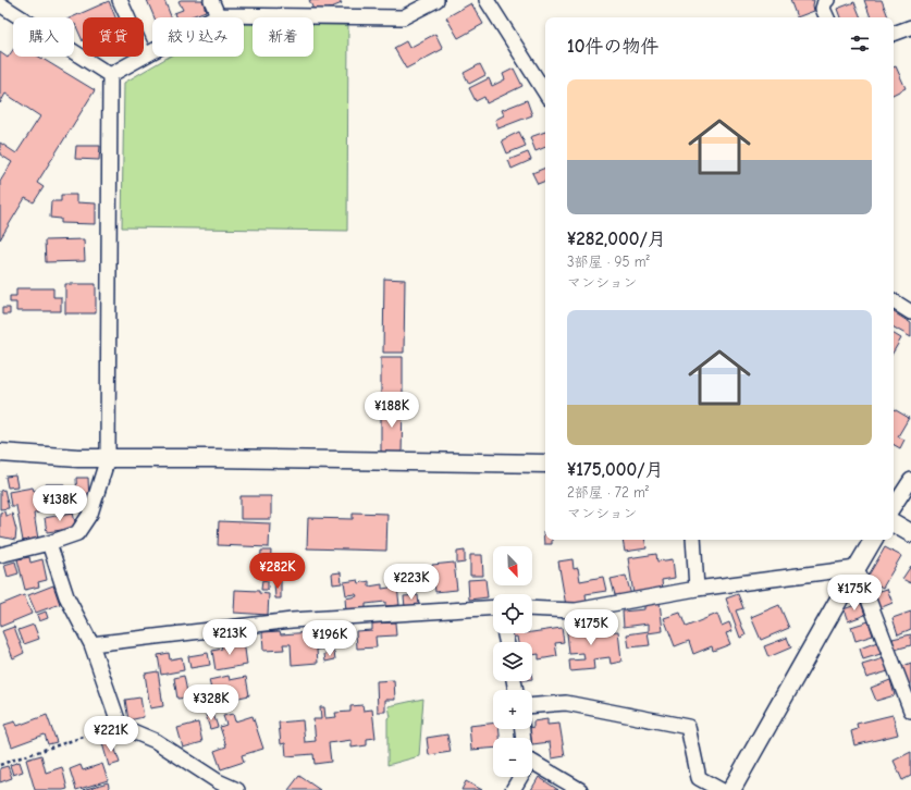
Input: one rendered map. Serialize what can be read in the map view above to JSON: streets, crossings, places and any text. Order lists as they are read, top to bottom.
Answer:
{
  "north": "bottom right",
  "page": {
    "chip": [
      "購入",
      "賃貸",
      "絞り込み",
      "新着"
    ],
    "heading": "10件の物件",
    "list": [
      {
        "name": "¥282,000/月",
        "note": "3部屋 · 95 m² · マンション"
      },
      {
        "name": "¥175,000/月",
        "note": "2部屋 · 72 m² · マンション"
      }
    ],
    "price": [
      "¥188K",
      "¥138K",
      "¥282K",
      "¥223K",
      "¥175K",
      "¥175K",
      "¥213K",
      "¥196K",
      "¥328K",
      "¥221K"
    ],
    "map_buttons": ["+", "−"]
  }
}
